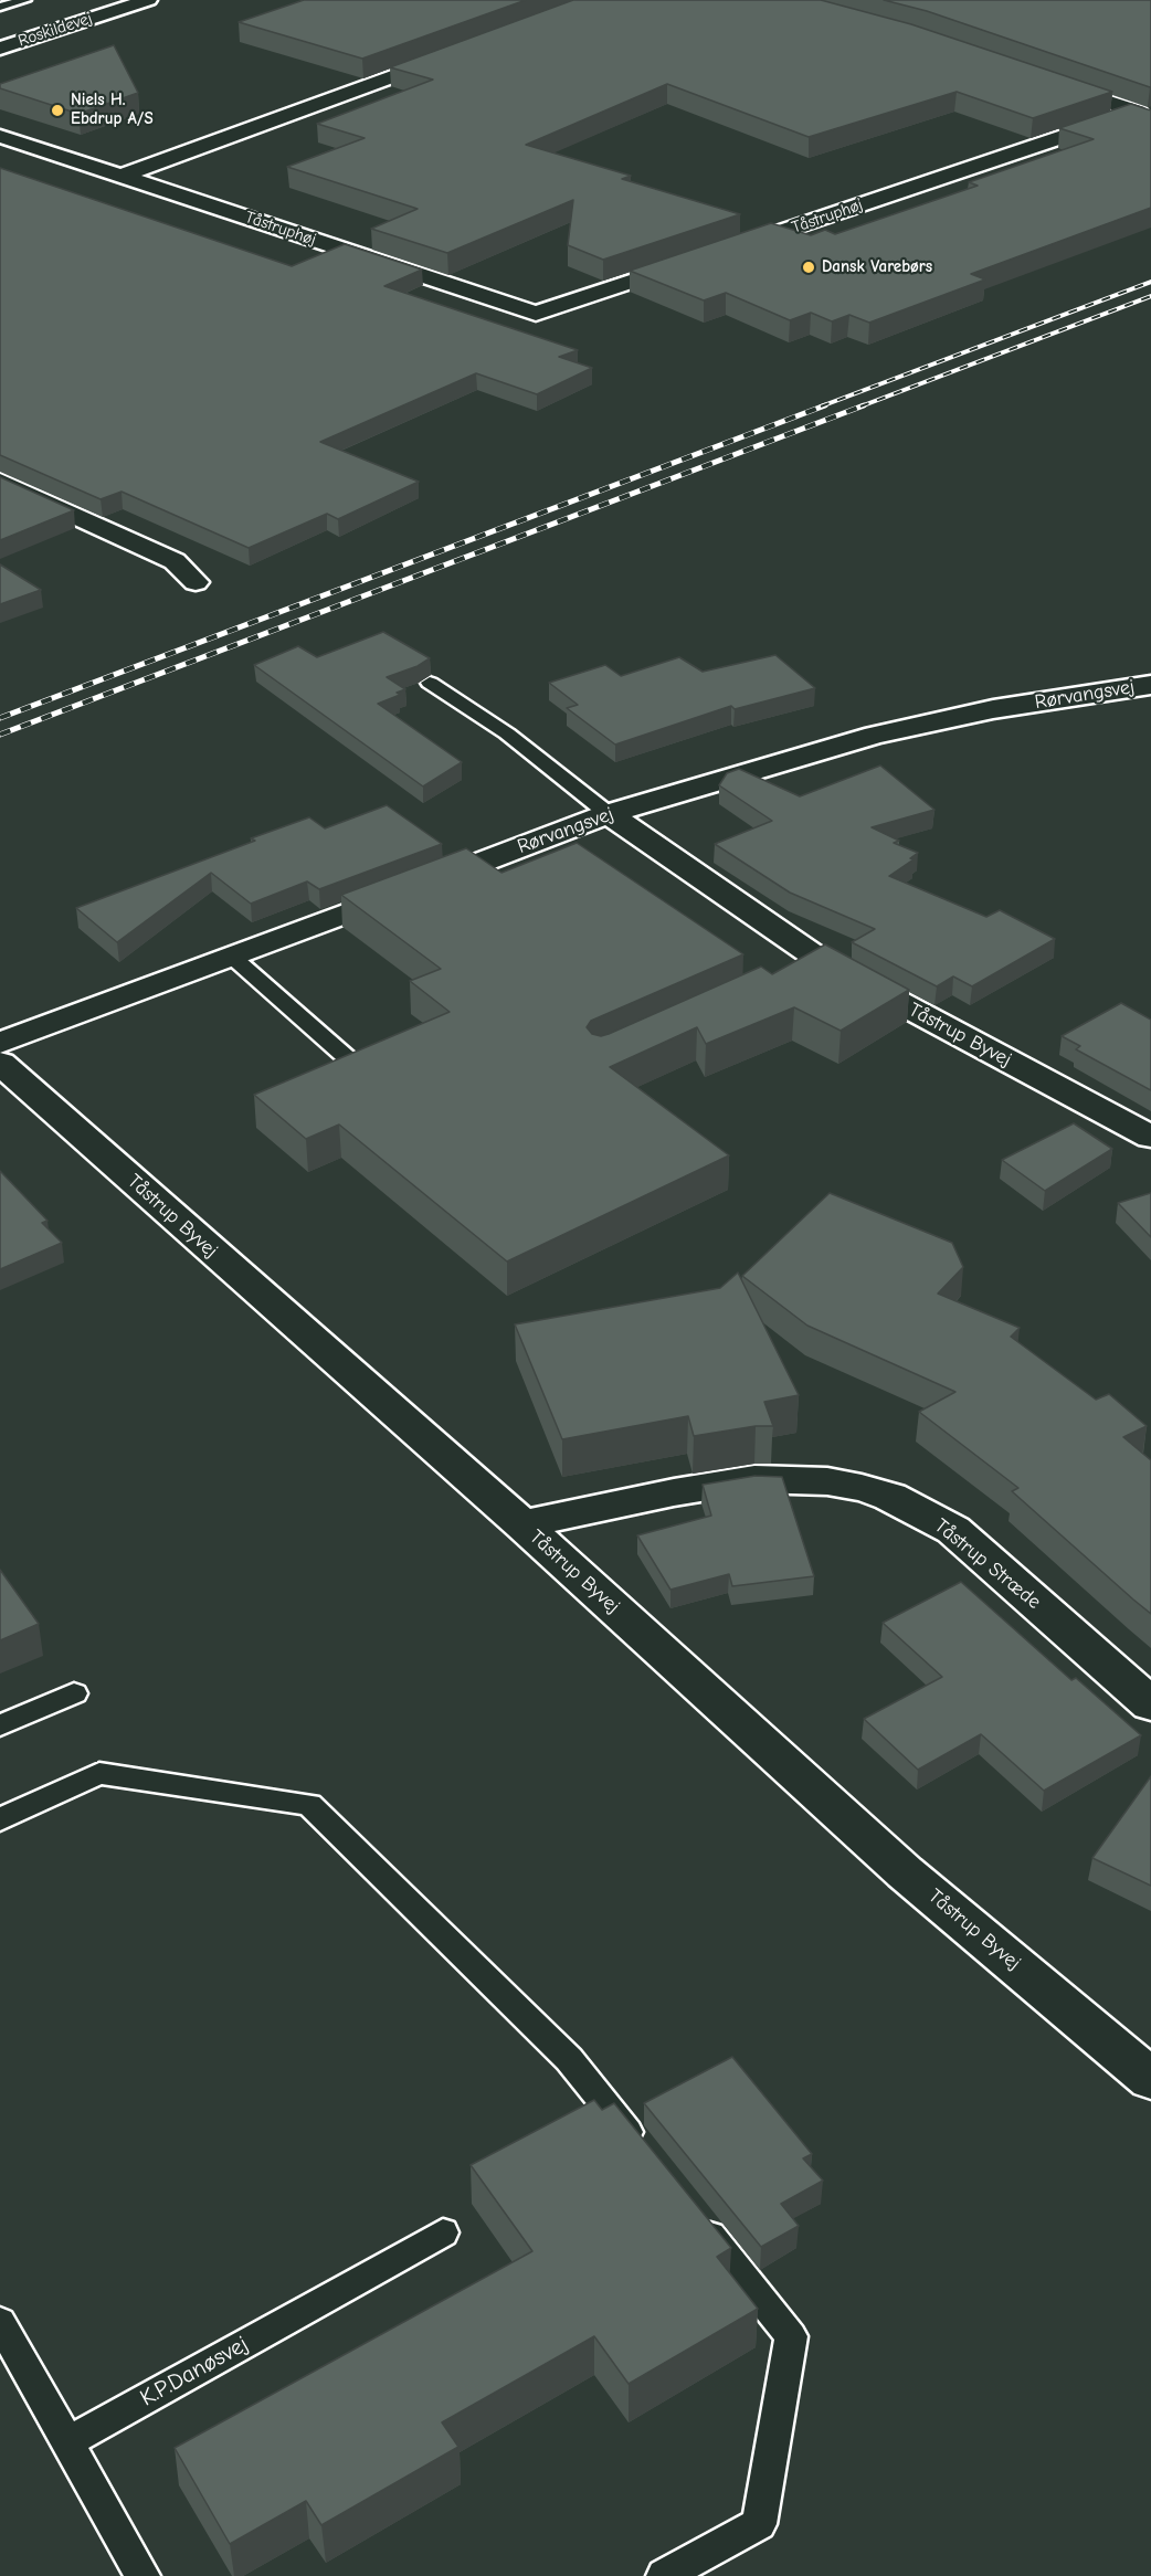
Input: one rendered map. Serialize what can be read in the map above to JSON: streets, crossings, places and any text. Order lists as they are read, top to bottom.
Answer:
{
  "streets": {
    "street": [
      "Roskildevej",
      "Tåstruphøj",
      "Rørvangsvej",
      "Tåstrup Byvej",
      "Tåstrup Stræde"
    ],
    "lane": ["K.P.Danøsvej"]
  },
  "crossings": [
    ["Rørvangsvej", "Tåstrup Byvej"],
    ["Tåstrup Byvej", "Tåstrup Stræde"]
  ],
  "places": ["Niels H. Ebdrup A/S", "Dansk Varebørs"]
}
